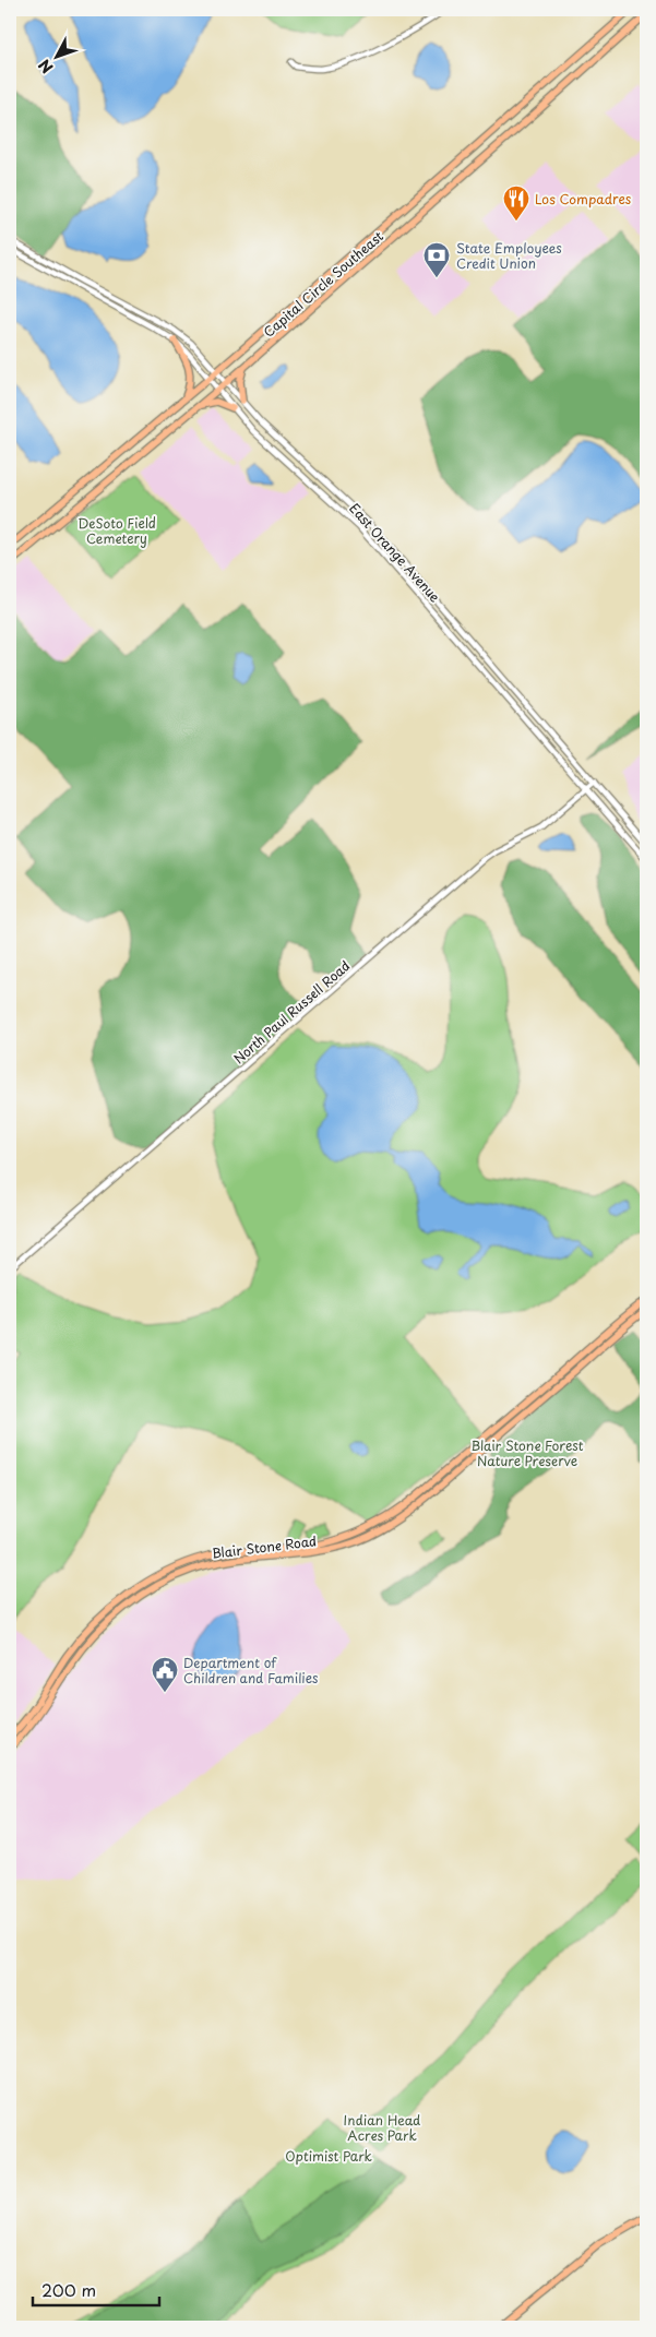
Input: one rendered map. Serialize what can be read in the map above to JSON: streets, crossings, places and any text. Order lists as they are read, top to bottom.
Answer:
{
  "streets": {
    "main road": ["Capital Circle Southeast", "Blair Stone Road"],
    "street": ["East Orange Avenue", "North Paul Russell Road"]
  },
  "crossings": [
    ["Capital Circle Southeast", "East Orange Avenue"],
    ["East Orange Avenue", "North Paul Russell Road"]
  ],
  "parks": [
    "DeSoto Field Cemetery",
    "Blair Stone Forest Nature Preserve",
    "Indian Head Acres Park",
    "Optimist Park"
  ],
  "places": {
    "restaurant": ["Los Compadres"],
    "bank": ["State Employees Credit Union"],
    "public building": ["Department of Children and Families"]
  },
  "scale_bar": "200 m",
  "north": "bottom left"
}
